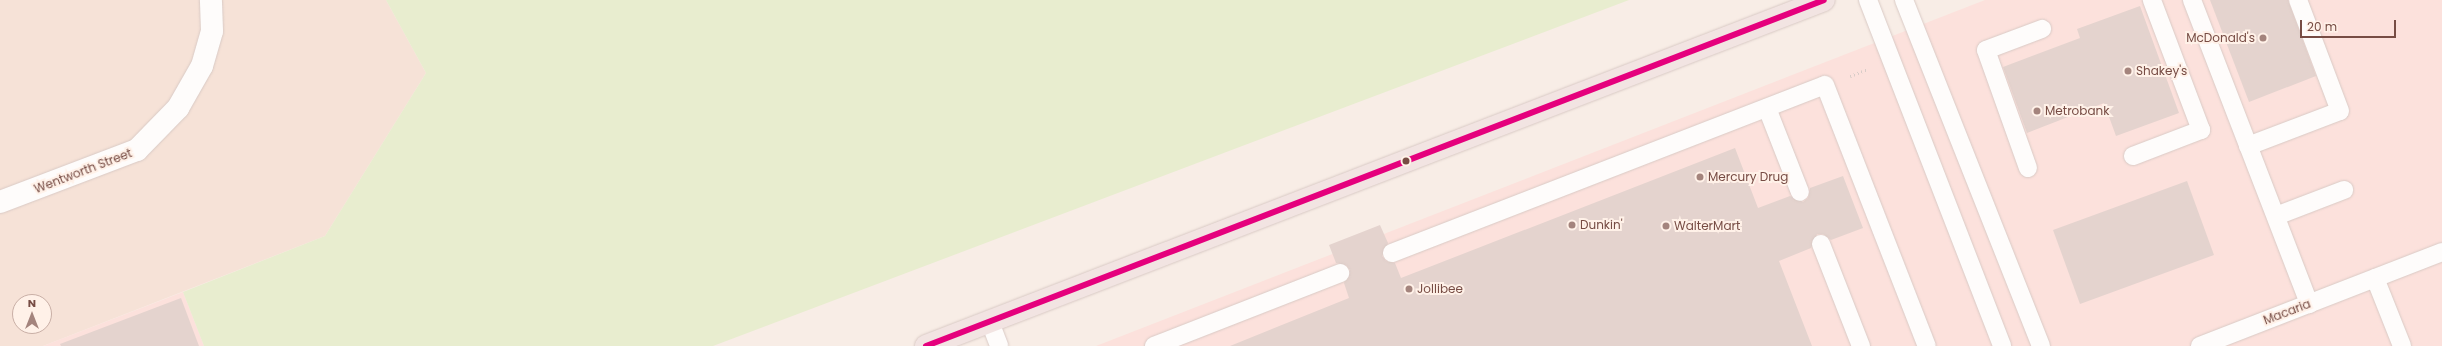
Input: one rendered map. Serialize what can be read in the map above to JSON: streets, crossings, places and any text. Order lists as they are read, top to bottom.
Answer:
{
  "streets": {
    "street": ["Wentworth Street"],
    "lane": ["Macaria"]
  },
  "places": [
    "McDonald's",
    "Shakey's",
    "Metrobank",
    "Mercury Drug",
    "Dunkin'",
    "WalterMart",
    "Jollibee"
  ],
  "scale_bar": "20 m",
  "north": "top"
}
